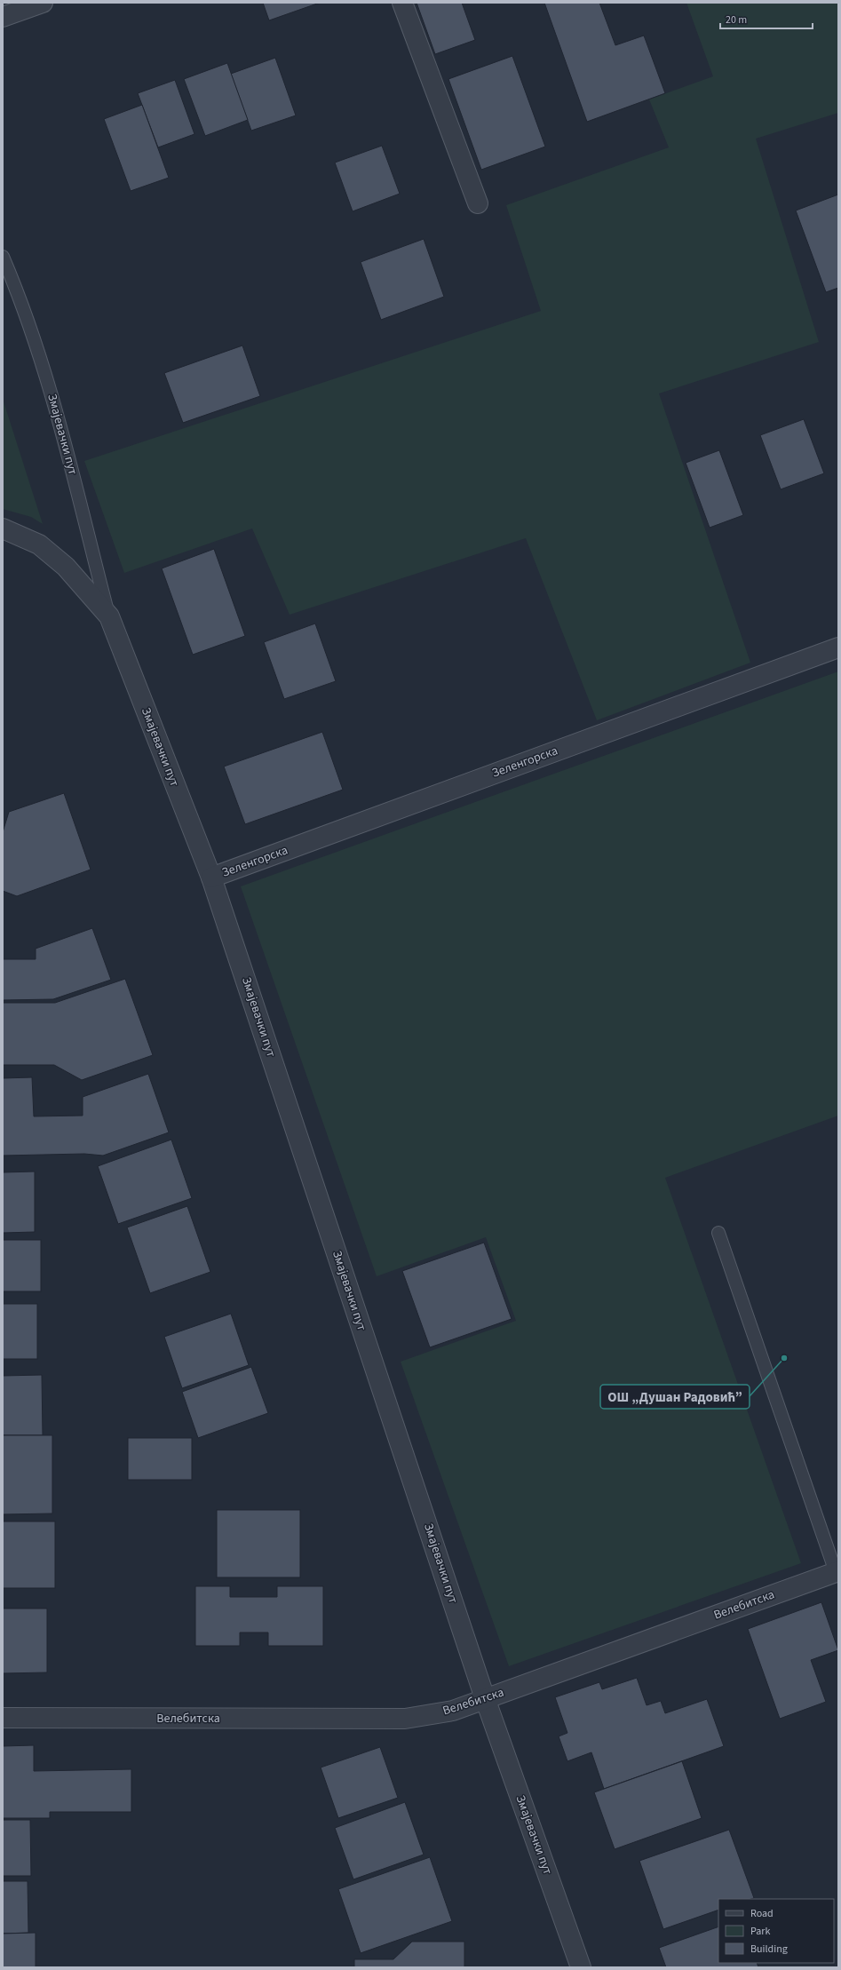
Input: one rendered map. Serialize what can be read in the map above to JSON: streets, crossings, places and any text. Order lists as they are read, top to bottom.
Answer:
{
  "streets": {
    "street": ["Змајевачки пут", "Зеленгорска", "Велебитска"]
  },
  "crossings": [
    ["Змајевачки пут", "Зеленгорска"],
    ["Змајевачки пут", "Велебитска"]
  ],
  "places": ["ОШ „Душан Радовић”"],
  "legend": ["Road", "Park", "Building"],
  "scale_bar": "20 m"
}
